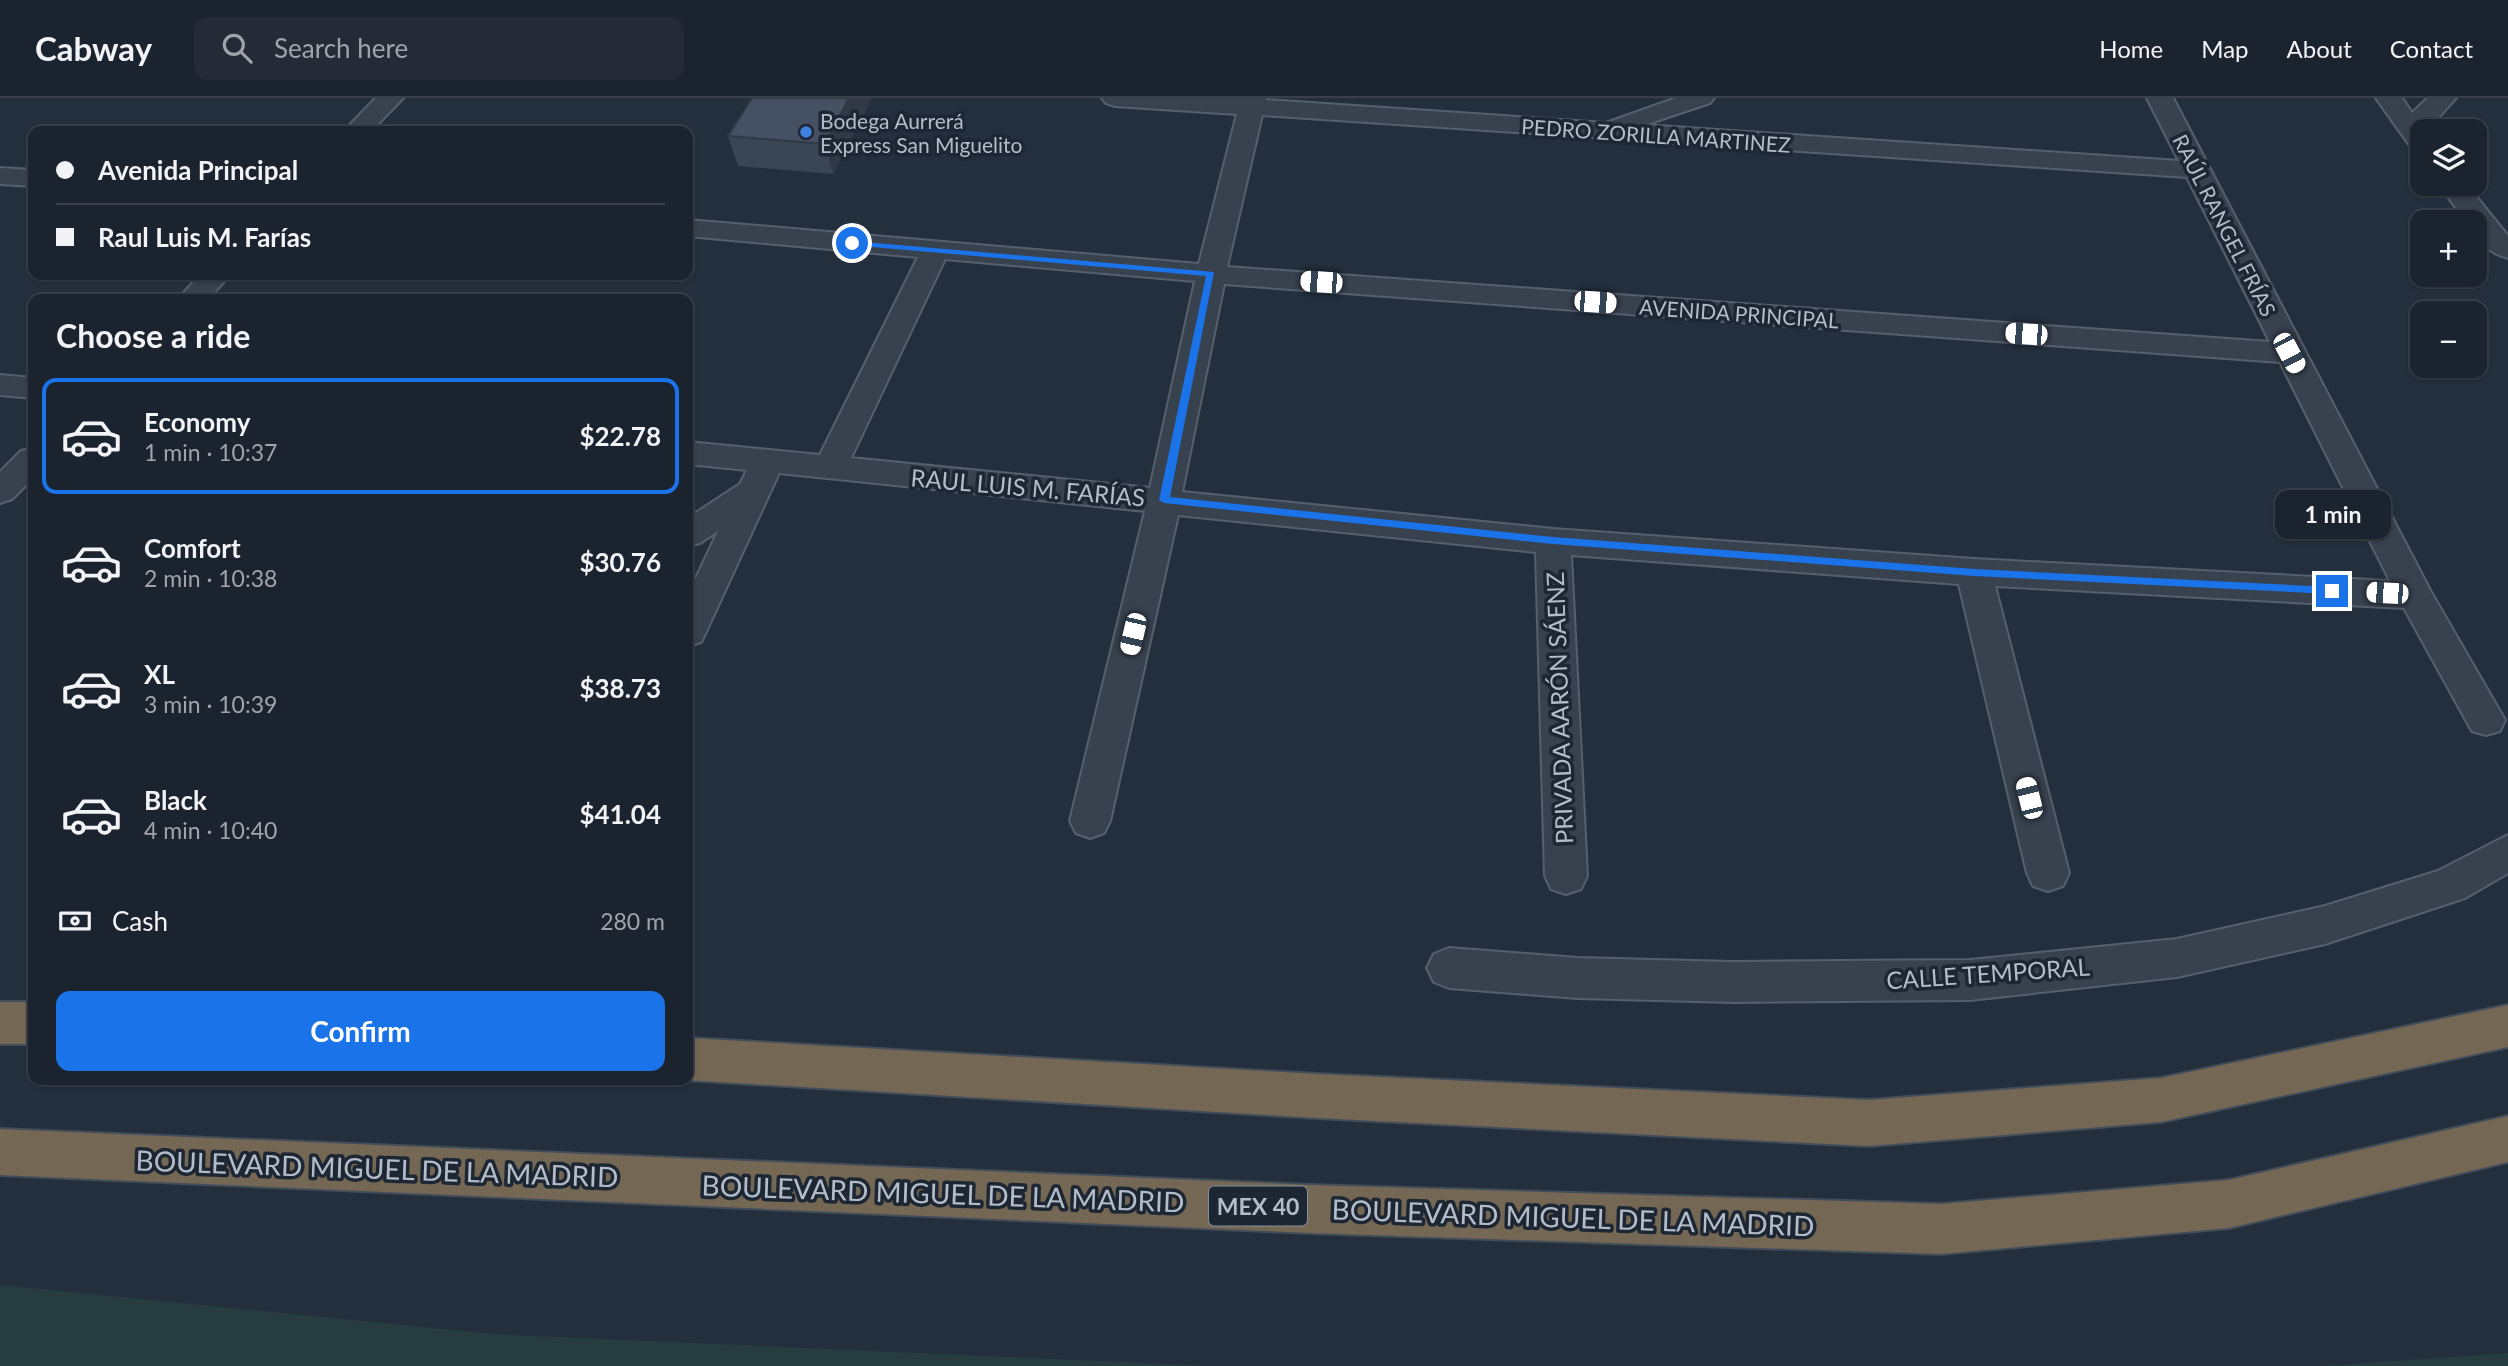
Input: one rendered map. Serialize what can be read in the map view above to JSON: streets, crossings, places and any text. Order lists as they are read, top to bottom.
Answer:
{
  "streets": {
    "highway": ["BOULEVARD MIGUEL DE LA MADRID", "MEX 40"],
    "street": [
      "PEDRO ZORILLA MARTINEZ",
      "RAÚL RANGEL FRÍAS",
      "AVENIDA PRINCIPAL",
      "RAUL LUIS M. FARÍAS",
      "PRIVADA AARÓN SÁENZ",
      "CALLE TEMPORAL"
    ]
  },
  "crossings": [
    ["PEDRO ZORILLA MARTINEZ", "RAÚL RANGEL FRÍAS"],
    ["RAÚL RANGEL FRÍAS", "AVENIDA PRINCIPAL"],
    ["RAÚL RANGEL FRÍAS", "RAUL LUIS M. FARÍAS"],
    ["RAUL LUIS M. FARÍAS", "PRIVADA AARÓN SÁENZ"]
  ],
  "places": ["Bodega Aurrerá Express San Miguelito"],
  "page": {
    "header": "Cabway",
    "search": "Search here",
    "nav": [
      "Home",
      "Map",
      "About",
      "Contact"
    ],
    "map_buttons": ["+", "−"],
    "banner": ["Avenida Principal", "Raul Luis M. Farías"],
    "heading": "Choose a ride",
    "list": [
      {
        "name": "Economy",
        "note": "1 min · 10:37",
        "value": "$22.78"
      },
      {
        "name": "Comfort",
        "note": "2 min · 10:38",
        "value": "$30.76"
      },
      {
        "name": "XL",
        "note": "3 min · 10:39",
        "value": "$38.73"
      },
      {
        "name": "Black",
        "note": "4 min · 10:40",
        "value": "$41.04"
      }
    ],
    "bubble": "1 min",
    "pay": ["Cash", "280 m"],
    "buttons": "Confirm"
  }
}
